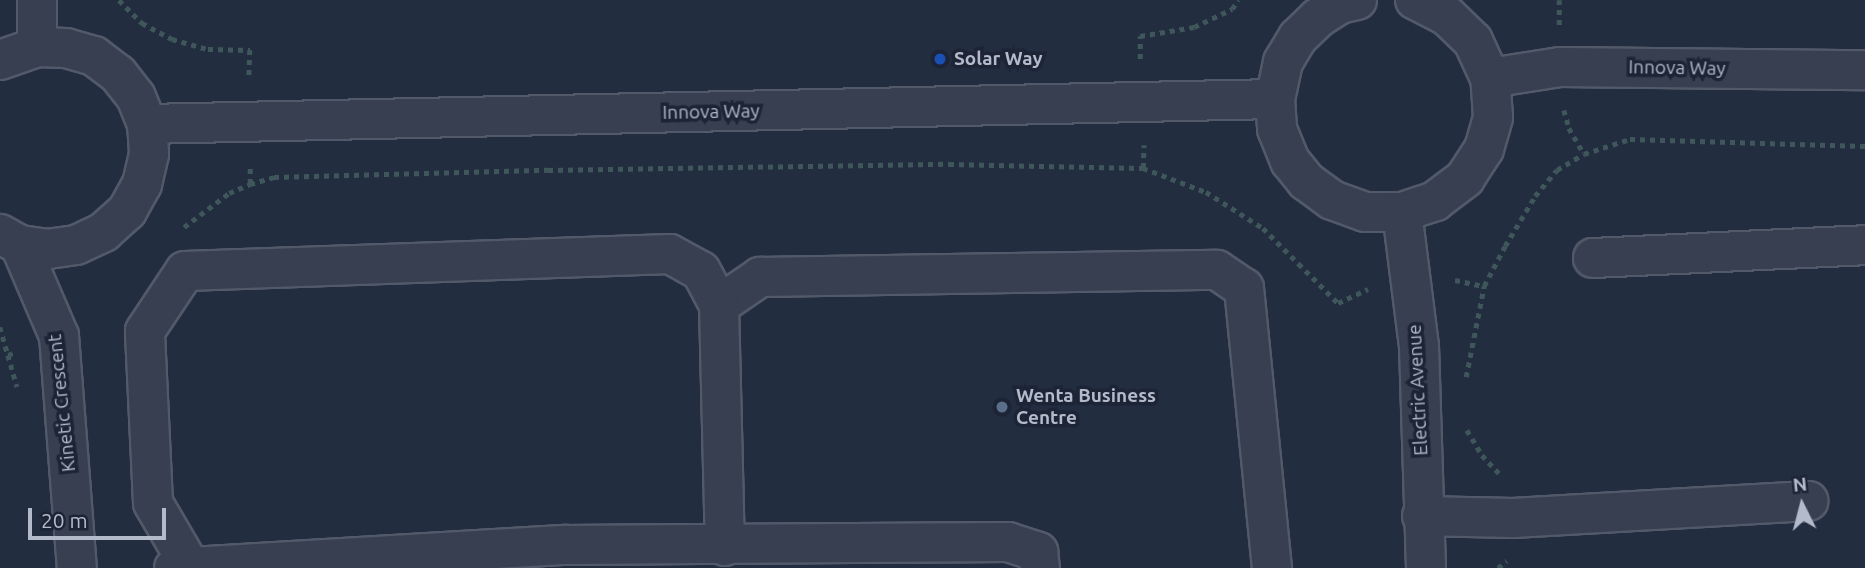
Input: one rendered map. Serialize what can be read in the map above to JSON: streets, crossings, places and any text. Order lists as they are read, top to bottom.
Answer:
{
  "streets": {
    "street": ["Innova Way", "Electric Avenue", "Kinetic Crescent"]
  },
  "places": ["Solar Way", "Wenta Business Centre"],
  "scale_bar": "20 m",
  "north": "top"
}
